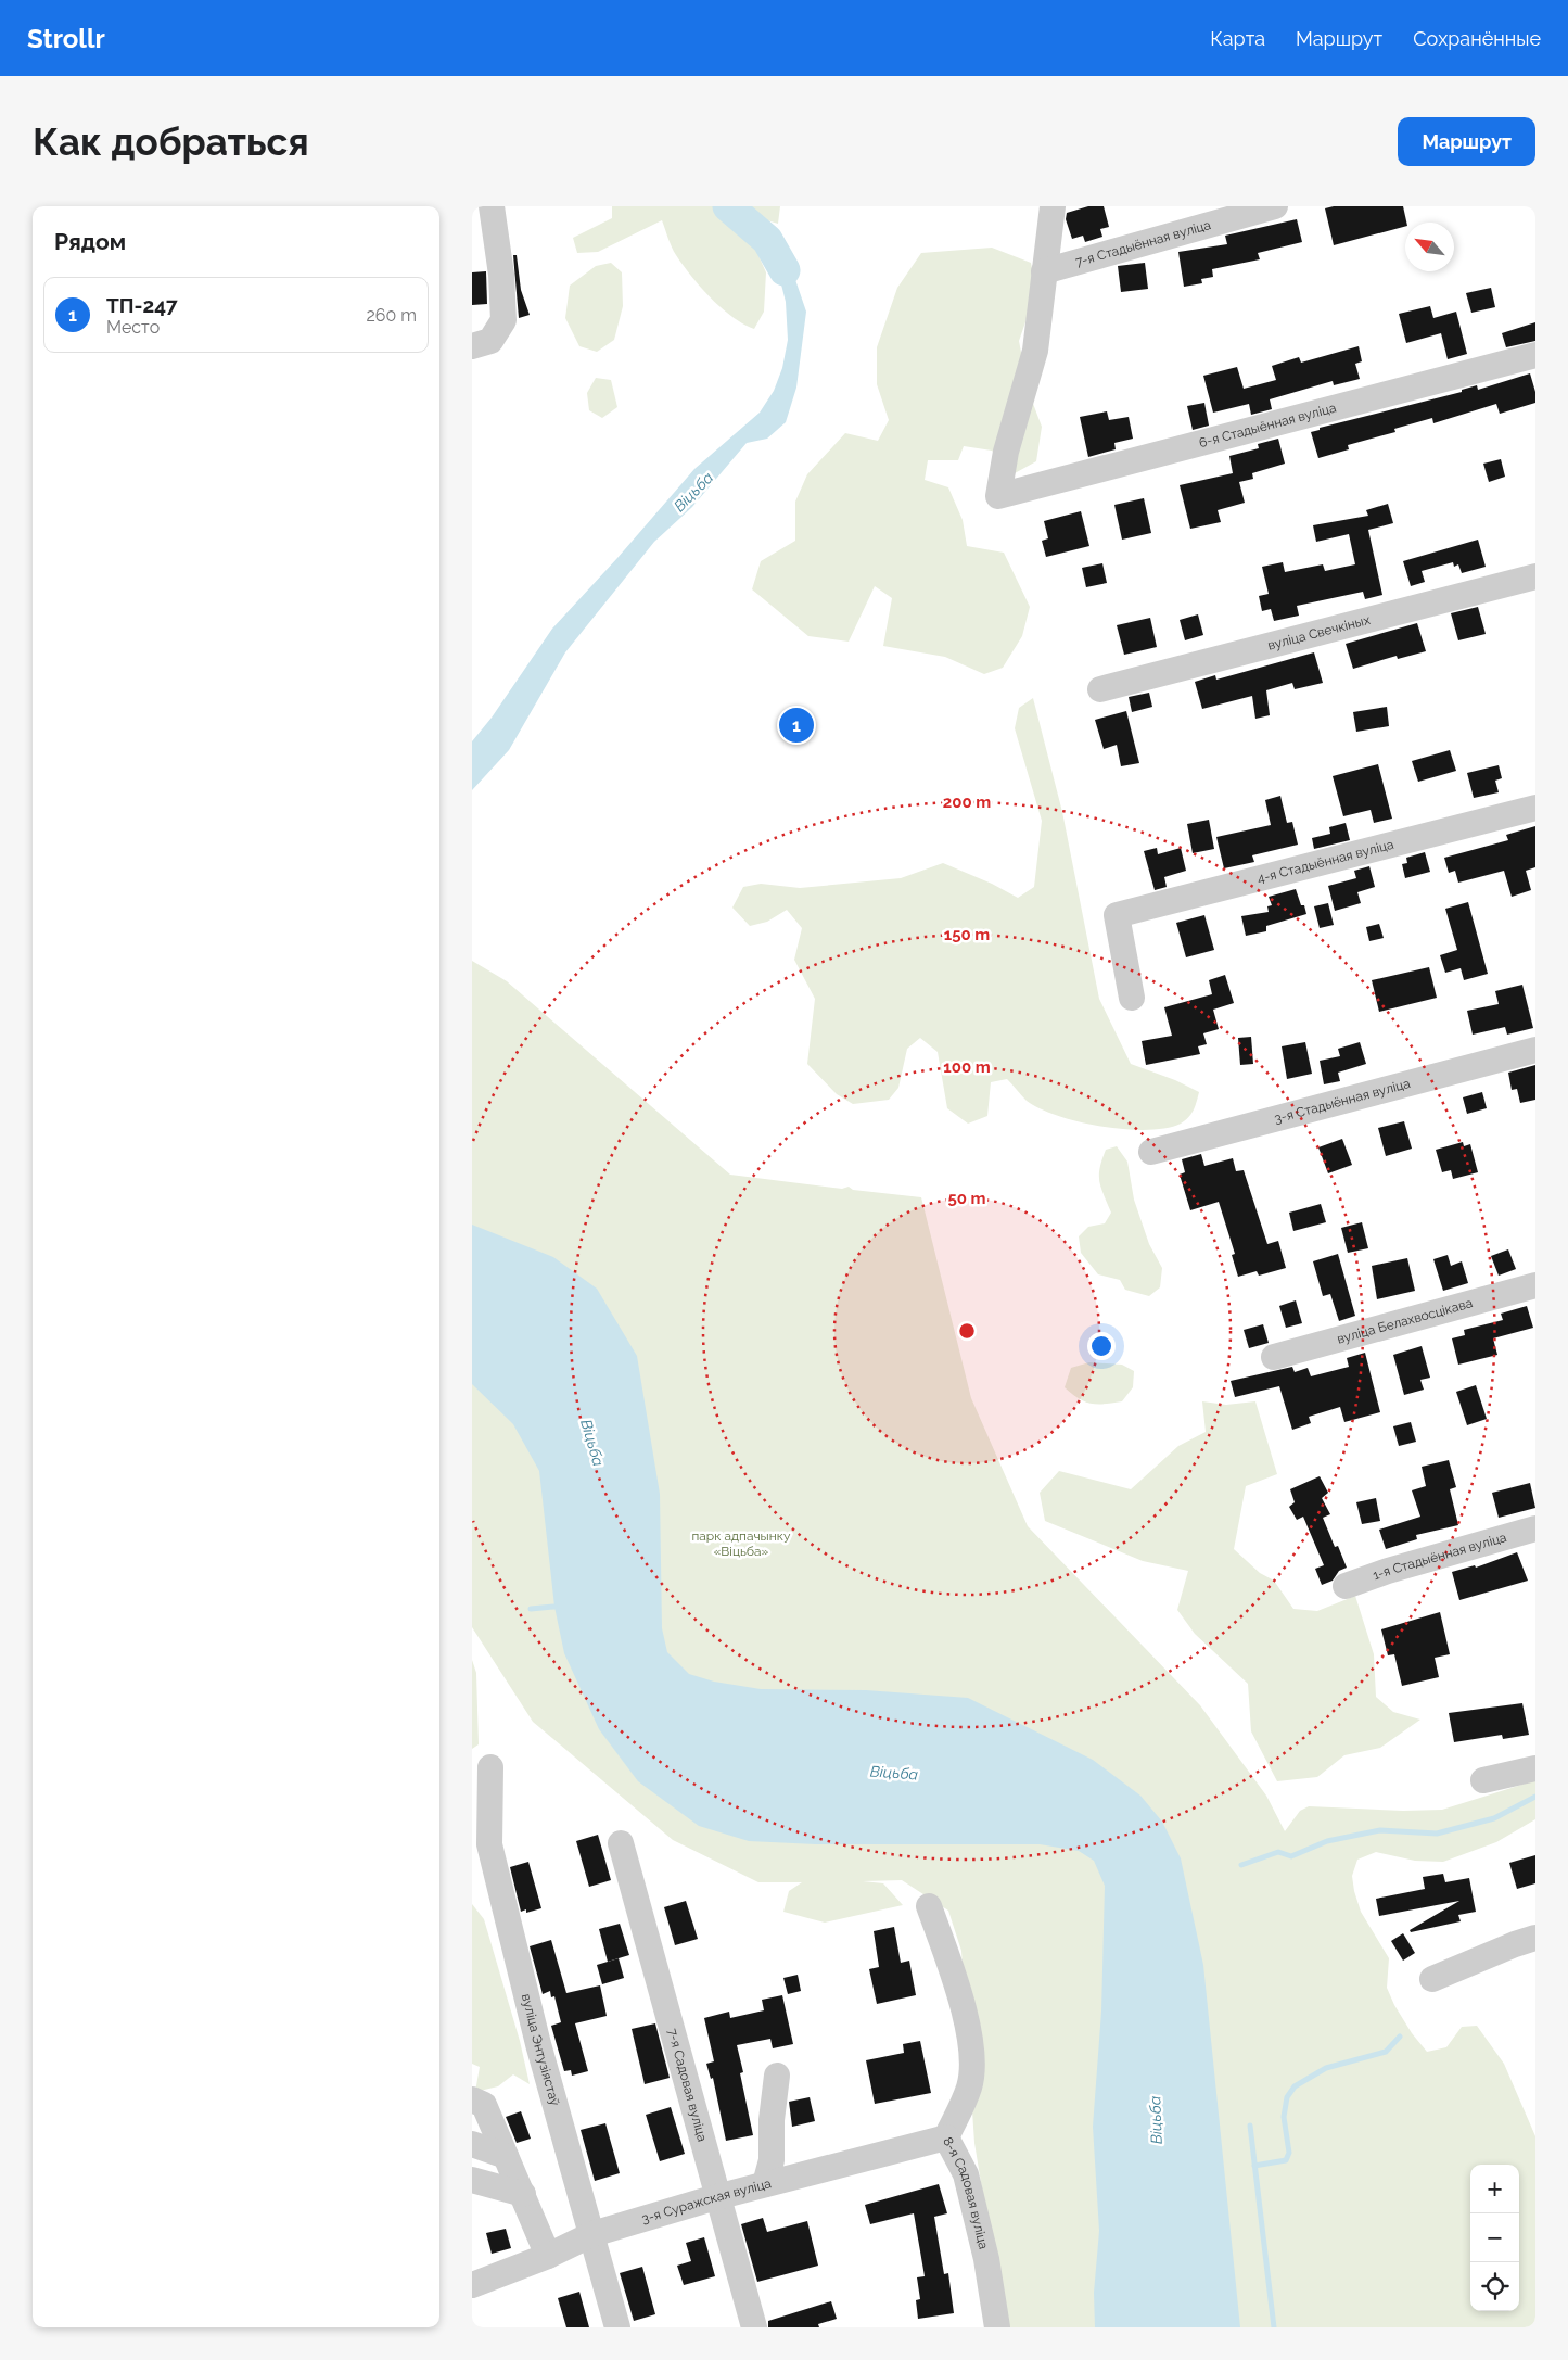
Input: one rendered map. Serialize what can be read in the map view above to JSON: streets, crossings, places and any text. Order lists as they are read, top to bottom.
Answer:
{
  "streets": {
    "street": [
      "7-я Стадыённая вуліца",
      "6-я Стадыённая вуліца",
      "вуліца Свечкіных",
      "4-я Стадыённая вуліца",
      "3-я Стадыённая вуліца",
      "вуліца Белахвосцікава",
      "1-я Стадыённая вуліца",
      "вуліца Энтузіястаў",
      "7-я Садовая вуліца",
      "8-я Садовая вуліца",
      "3-я Суражская вуліца"
    ]
  },
  "crossings": [
    ["7-я Стадыённая вуліца", "6-я Стадыённая вуліца"],
    ["вуліца Энтузіястаў", "3-я Суражская вуліца"],
    ["7-я Садовая вуліца", "3-я Суражская вуліца"],
    ["8-я Садовая вуліца", "3-я Суражская вуліца"]
  ],
  "water": ["Віцьба"],
  "parks": ["парк адпачынку «Віцьба»"],
  "north": "top left",
  "page": {
    "header": "Strollr",
    "nav": ["Карта", "Маршрут", "Сохранённые"],
    "buttons": "Маршрут",
    "title": "Как добраться",
    "heading": "Рядом",
    "list": [
      {
        "mark": "1",
        "name": "ТП-247",
        "note": "Место",
        "value": "260 m"
      }
    ],
    "pins": "1",
    "map_buttons": ["+", "−"]
  },
  "rings": [
    "200 m",
    "150 m",
    "100 m",
    "50 m"
  ]
}
